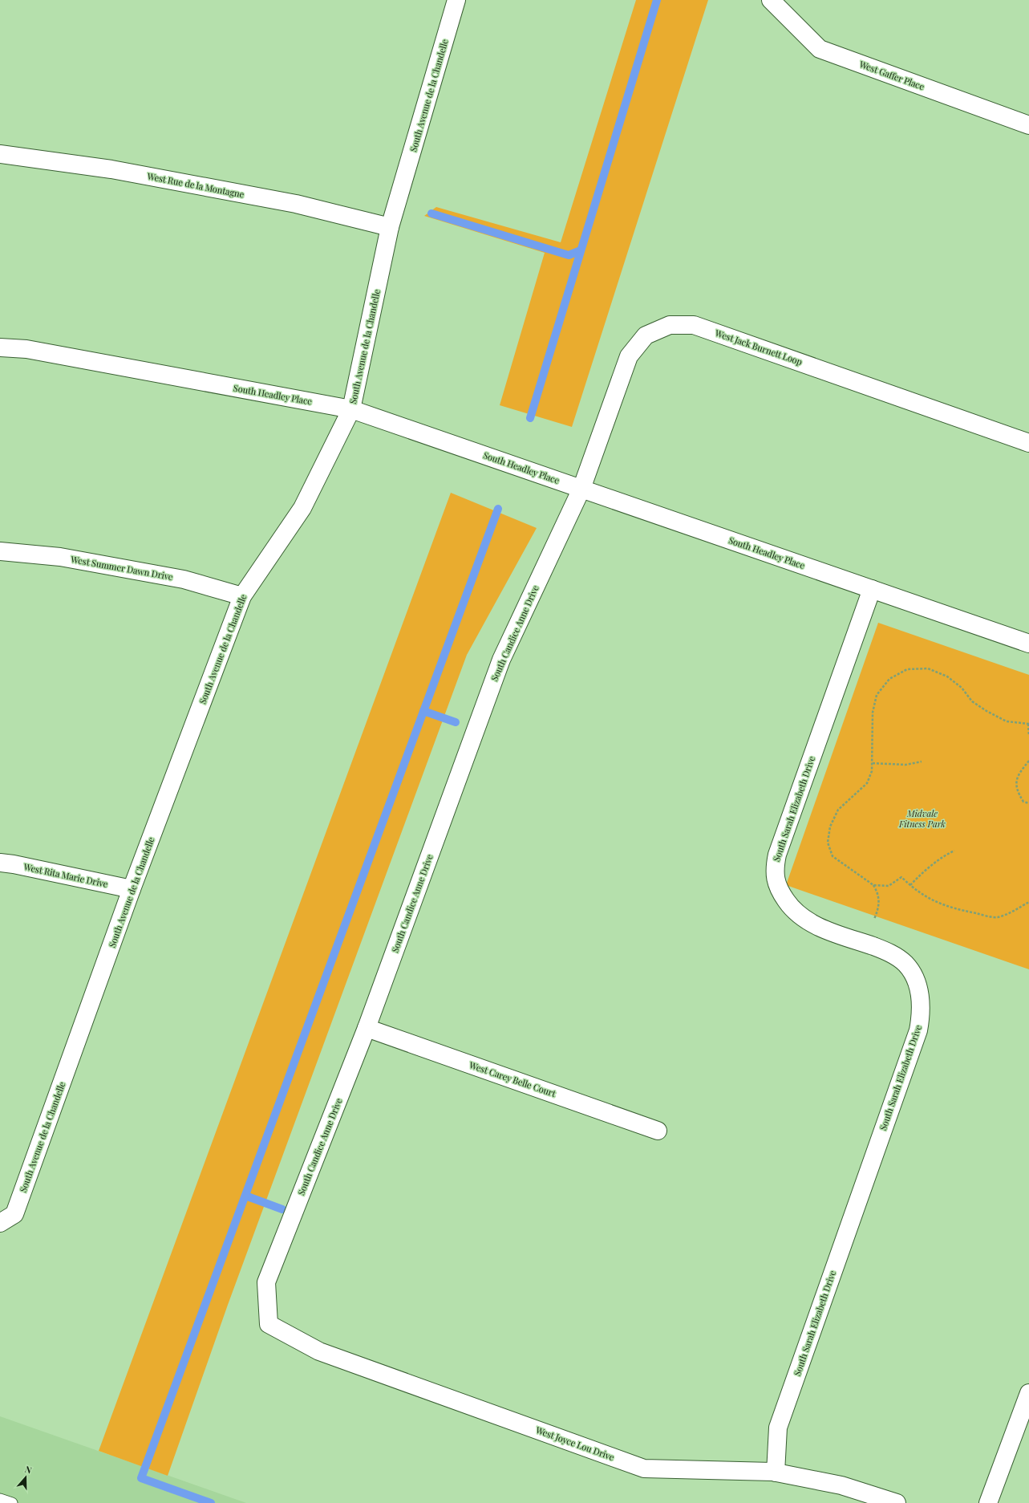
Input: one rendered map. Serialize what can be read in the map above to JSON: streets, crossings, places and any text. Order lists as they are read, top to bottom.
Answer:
{
  "streets": {
    "street": [
      "West Gaffer Place",
      "South Avenue de la Chandelle",
      "West Rue de la Montagne",
      "West Jack Burnett Loop",
      "South Headley Place",
      "West Summer Dawn Drive",
      "South Candice Anne Drive",
      "South Sarah Elizabeth Drive",
      "West Rita Marie Drive",
      "West Carey Belle Court",
      "West Joyce Lou Drive"
    ]
  },
  "crossings": [
    ["South Avenue de la Chandelle", "West Rue de la Montagne"],
    ["South Avenue de la Chandelle", "South Headley Place"],
    ["South Avenue de la Chandelle", "West Summer Dawn Drive"],
    ["South Avenue de la Chandelle", "West Rita Marie Drive"],
    ["West Jack Burnett Loop", "South Headley Place"],
    ["West Jack Burnett Loop", "South Candice Anne Drive"],
    ["South Headley Place", "South Candice Anne Drive"],
    ["South Headley Place", "South Sarah Elizabeth Drive"],
    ["South Candice Anne Drive", "West Carey Belle Court"],
    ["South Candice Anne Drive", "West Joyce Lou Drive"],
    ["South Sarah Elizabeth Drive", "West Joyce Lou Drive"]
  ],
  "parks": ["Midvale Fitness Park"],
  "north": "top"
}
